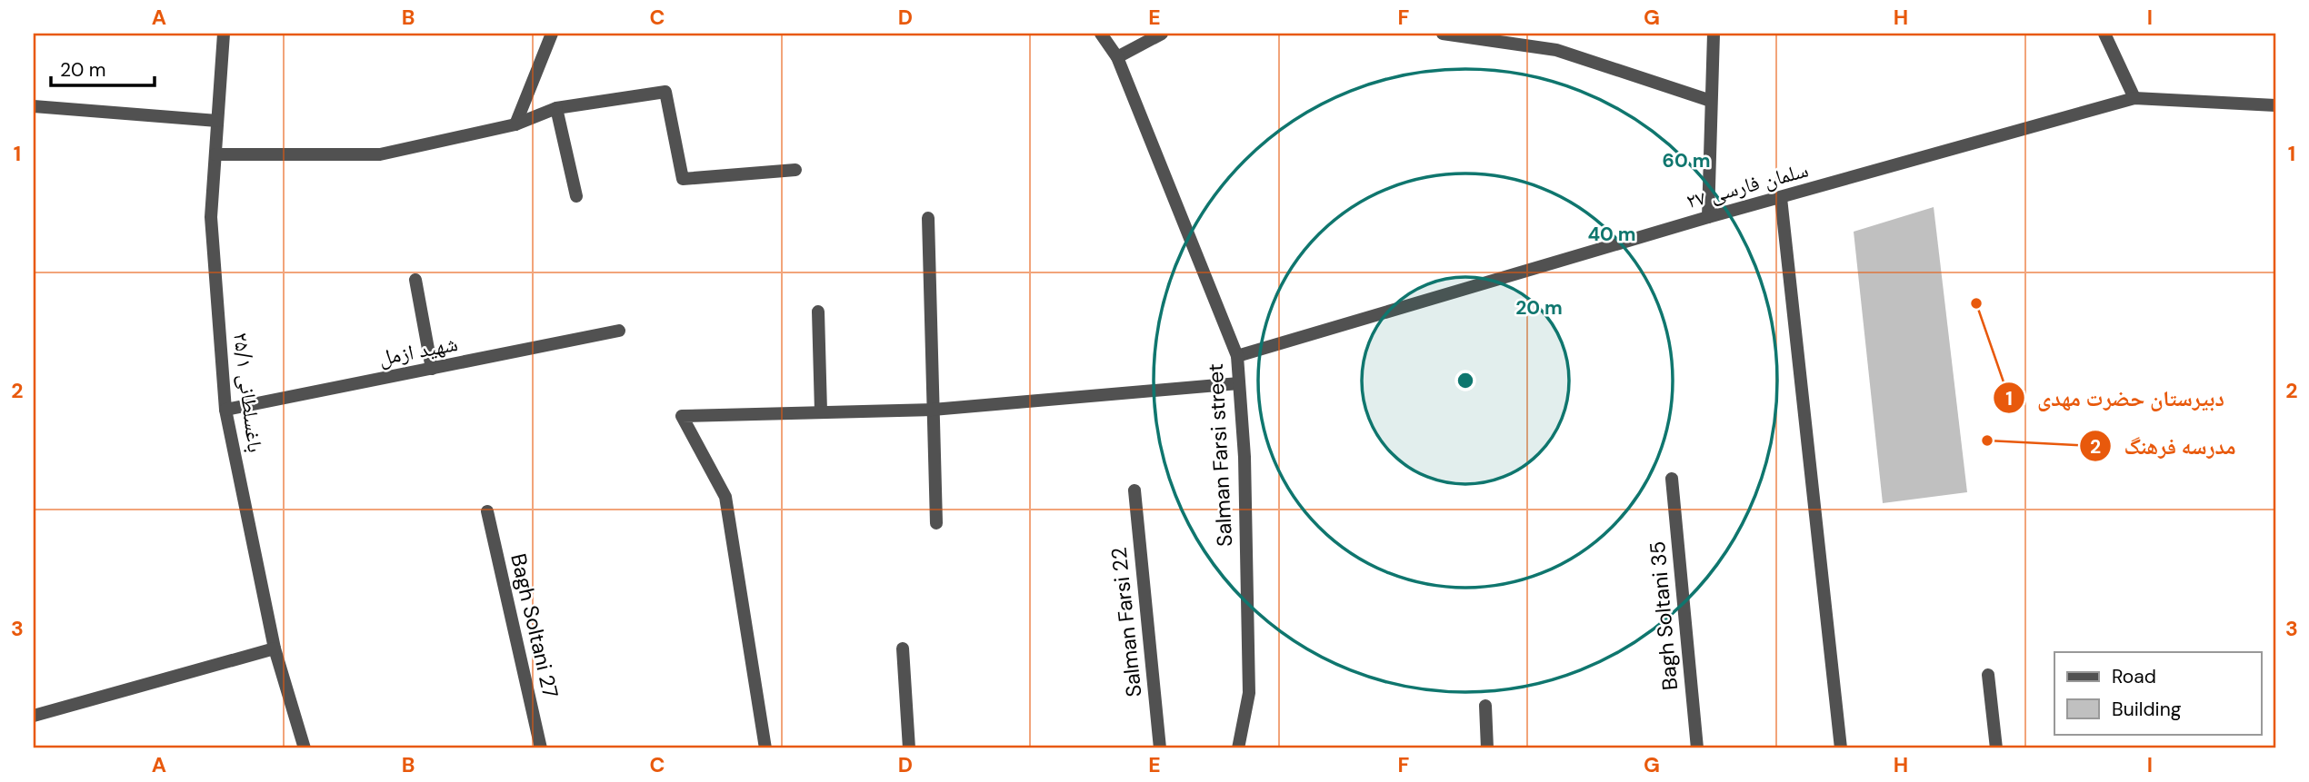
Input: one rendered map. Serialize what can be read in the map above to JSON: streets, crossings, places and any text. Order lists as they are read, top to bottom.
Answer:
{
  "streets": {
    "street": [
      "سلمان فارسی ۲۷",
      "شهید ازمل",
      "باغسلطانی ۲۵/۱",
      "Salman Farsi street",
      "Bagh Soltani 35",
      "Salman Farsi 22",
      "Bagh Soltani 27"
    ]
  },
  "crossings": [
    ["سلمان فارسی ۲۷", "Salman Farsi street"],
    ["شهید ازمل", "باغسلطانی ۲۵/۱"]
  ],
  "places": ["دبیرستان حضرت مهدی", "مدرسه فرهنگ"],
  "legend": ["Road", "Building"],
  "scale_bar": "20 m",
  "grid": {
    "columns": [
      "A",
      "B",
      "C",
      "D",
      "E",
      "F",
      "G",
      "H",
      "I"
    ],
    "rows": ["1", "2", "3"]
  },
  "rings": ["60 m", "40 m", "20 m"]
}
